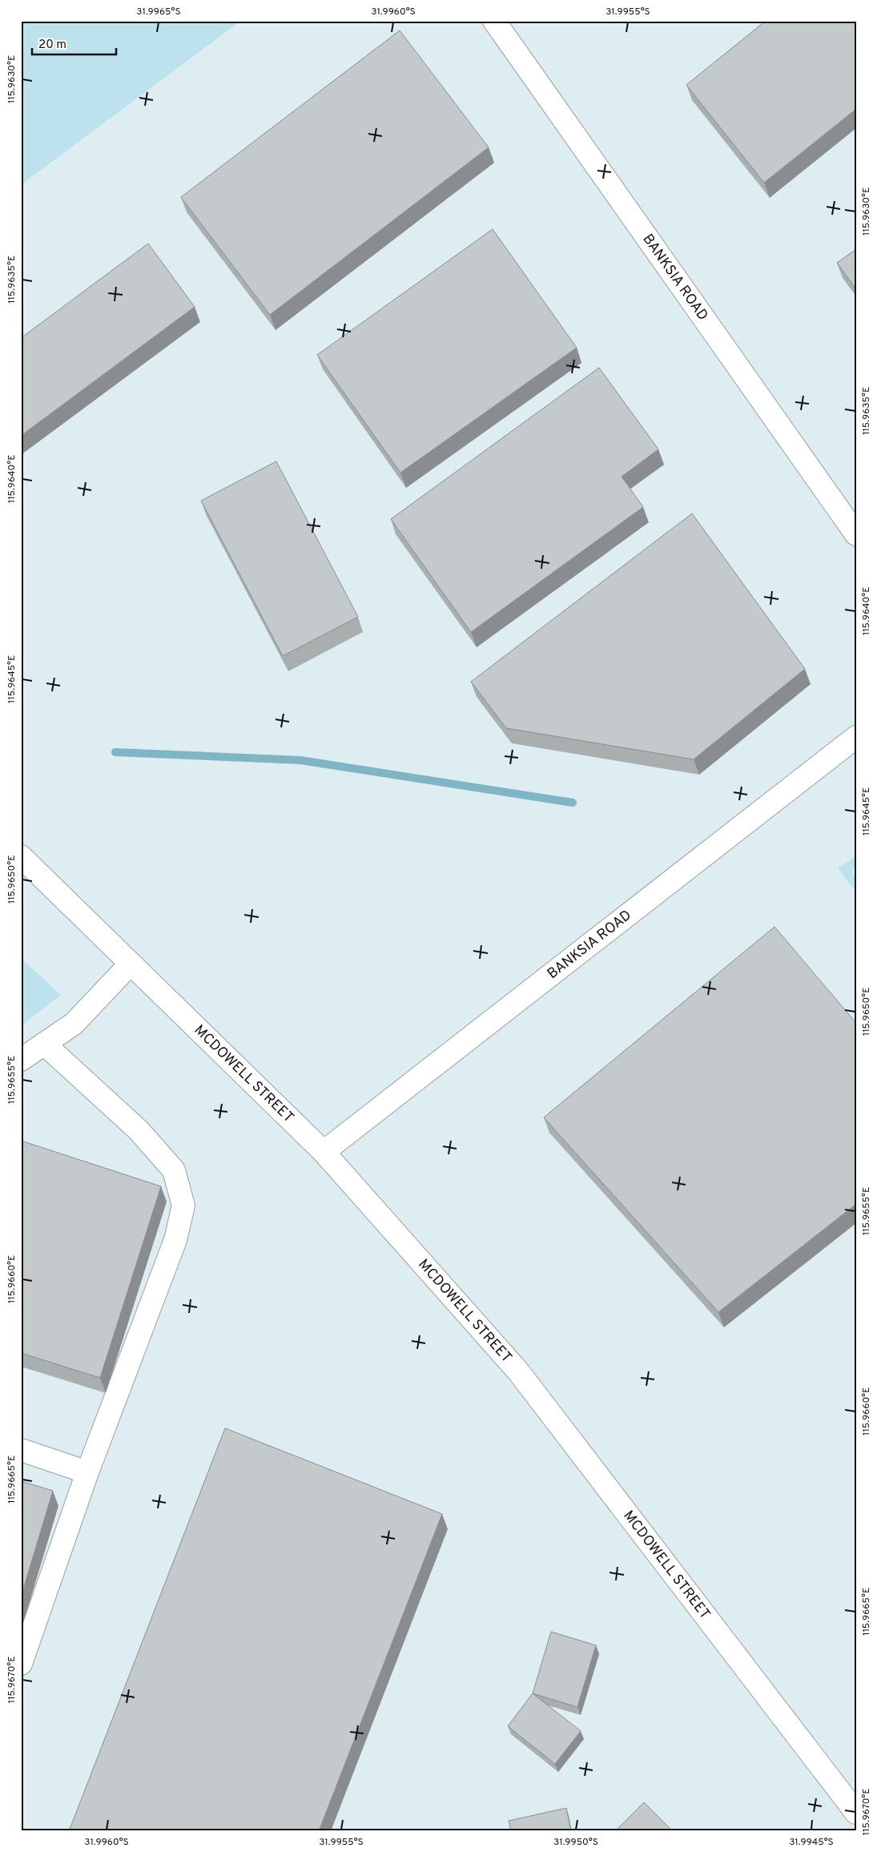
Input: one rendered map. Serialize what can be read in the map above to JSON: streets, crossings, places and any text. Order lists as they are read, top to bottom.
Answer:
{
  "streets": {
    "street": ["BANKSIA ROAD", "MCDOWELL STREET"]
  },
  "crossings": [
    ["BANKSIA ROAD", "MCDOWELL STREET"]
  ],
  "scale_bar": "20 m",
  "coordinates": [
    "31.9965°S",
    "31.9960°S",
    "31.9955°S",
    "115.9630°E",
    "115.9635°E",
    "115.9640°E",
    "115.9645°E",
    "115.9650°E",
    "115.9655°E",
    "115.9660°E",
    "115.9665°E",
    "115.9670°E",
    "31.9950°S",
    "31.9945°S"
  ]
}
